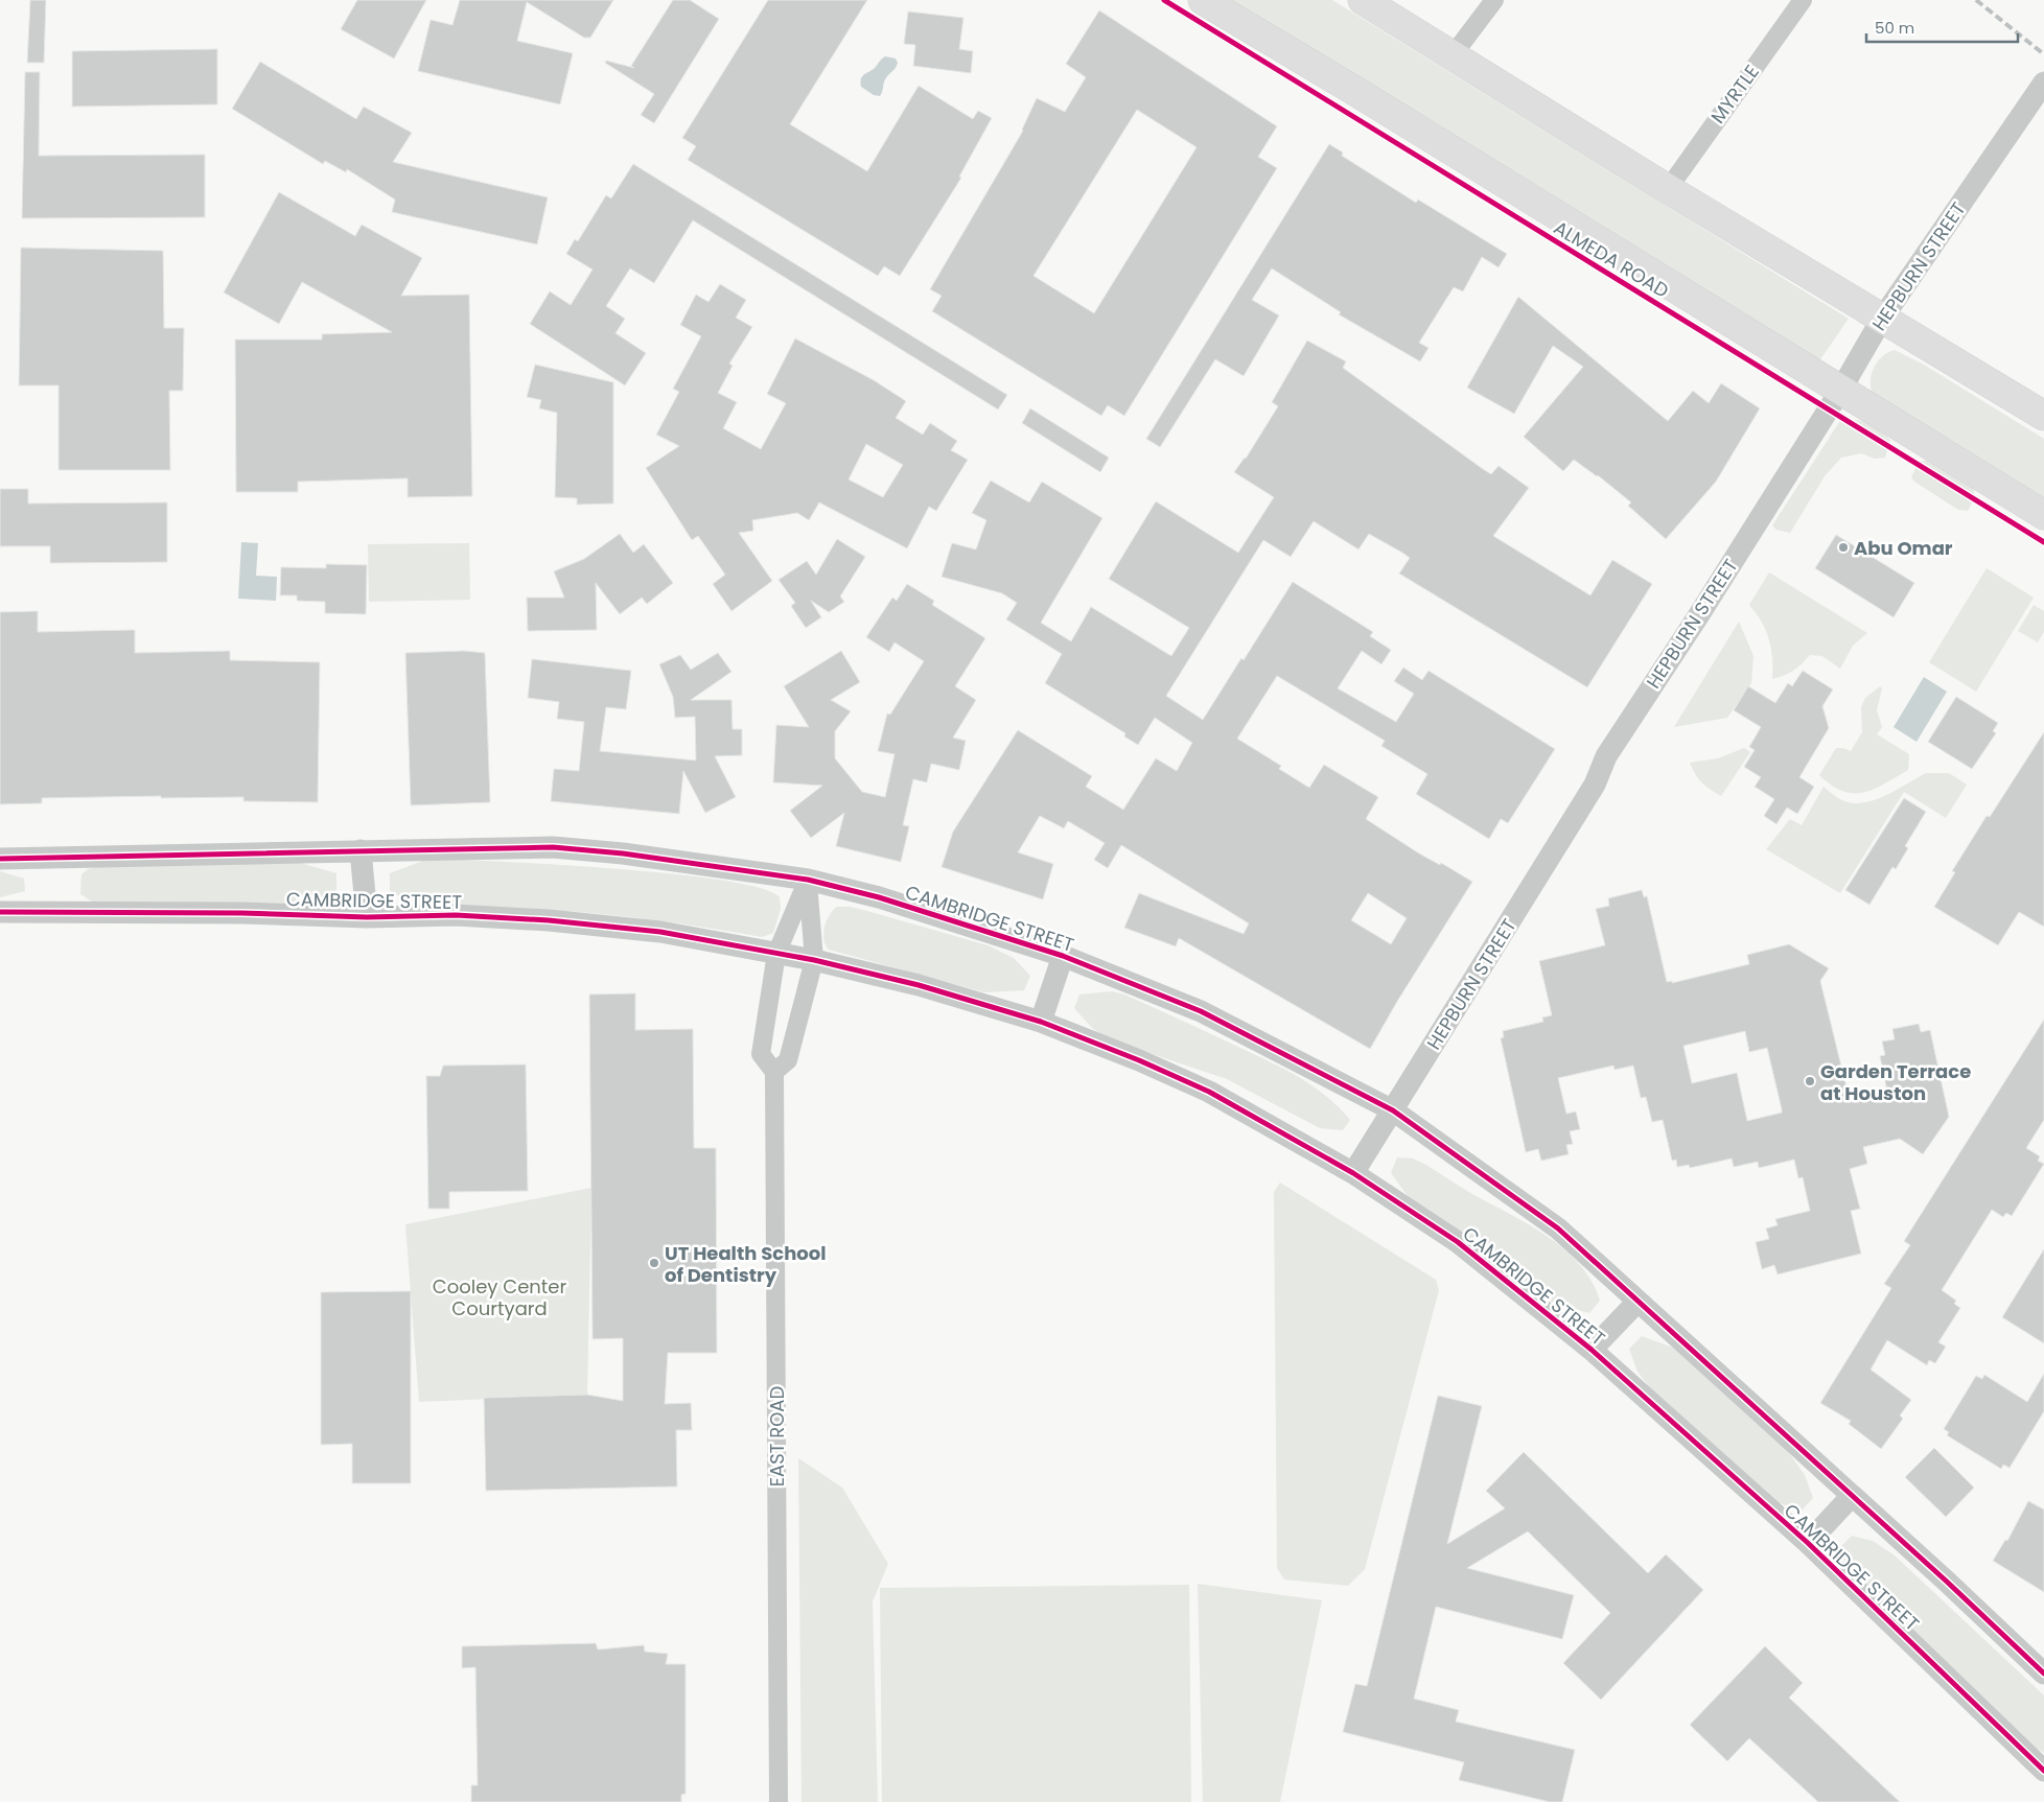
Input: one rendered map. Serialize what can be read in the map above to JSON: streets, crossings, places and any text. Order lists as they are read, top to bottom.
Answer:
{
  "streets": {
    "main road": ["ALMEDA ROAD"],
    "street": [
      "MYRTLE",
      "HEPBURN STREET",
      "CAMBRIDGE STREET",
      "EAST ROAD"
    ]
  },
  "crossings": [
    ["ALMEDA ROAD", "HEPBURN STREET"],
    ["HEPBURN STREET", "CAMBRIDGE STREET"]
  ],
  "parks": ["Cooley Center Courtyard"],
  "places": ["Abu Omar", "Garden Terrace at Houston", "UT Health School of Dentistry"],
  "scale_bar": "50 m"
}
